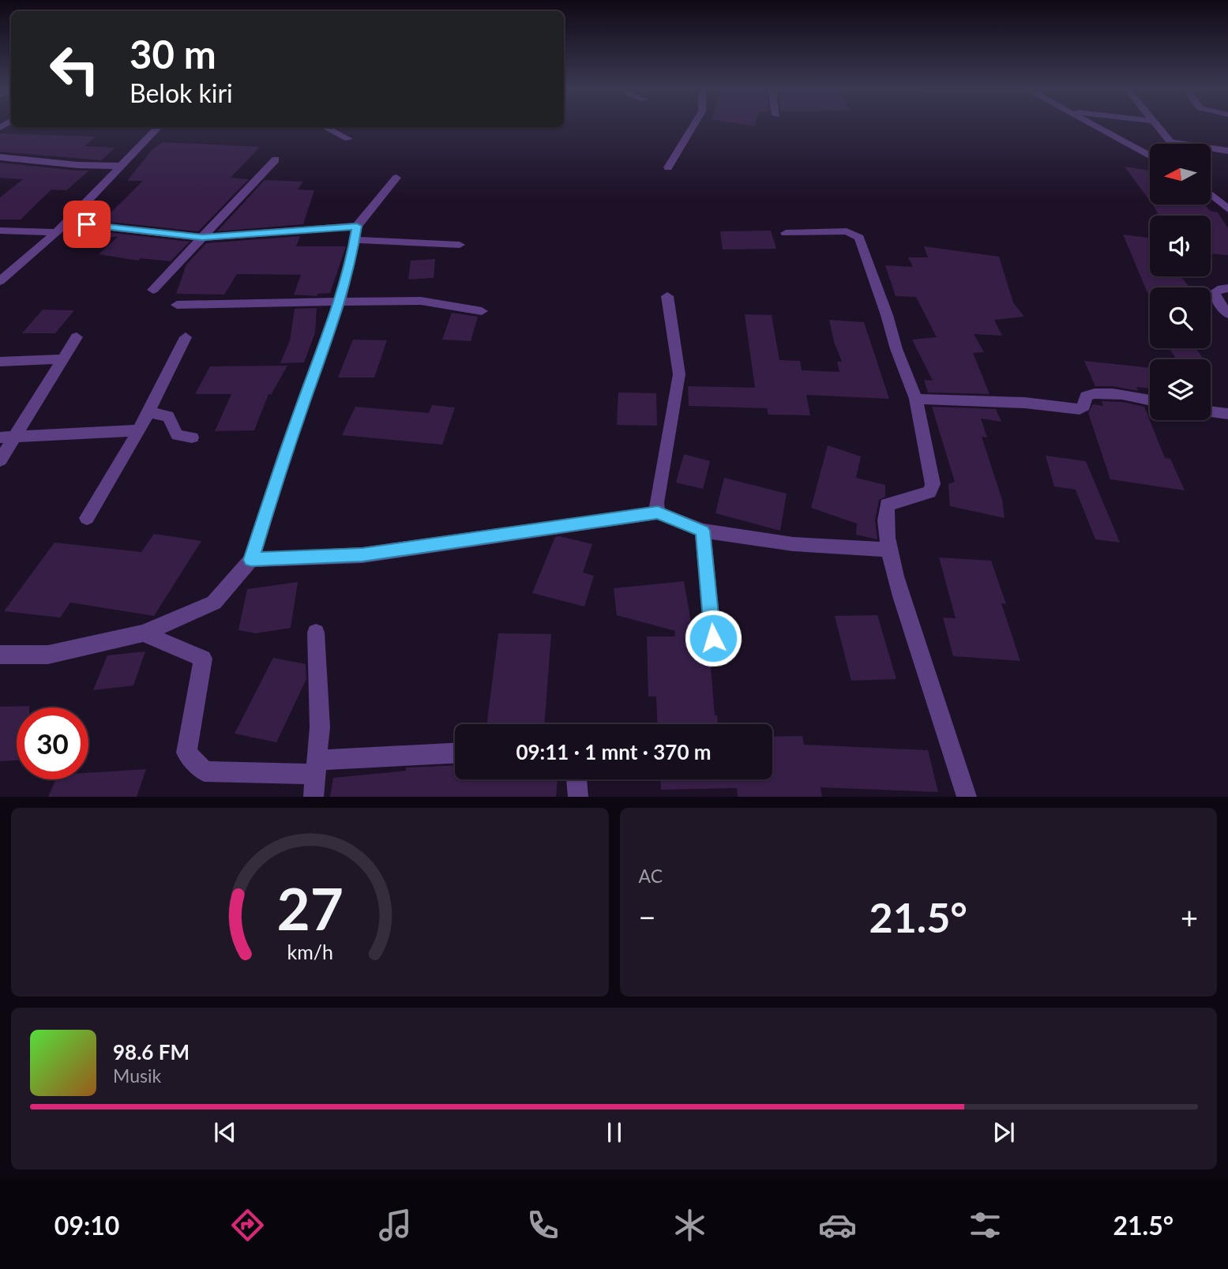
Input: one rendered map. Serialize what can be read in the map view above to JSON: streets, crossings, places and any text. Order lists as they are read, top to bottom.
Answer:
{
  "north": "left",
  "page": {
    "turn": ["30 m", "Belok kiri"],
    "limit": "30",
    "trip": "09:11 · 1 mnt · 370 m",
    "tile": "AC",
    "heat": ["−", "21.5°", "+"],
    "song": ["98.6 FM", "Musik"],
    "tabs": ["09:10", "21.5°"],
    "gauge": ["27", "km/h"]
  }
}
